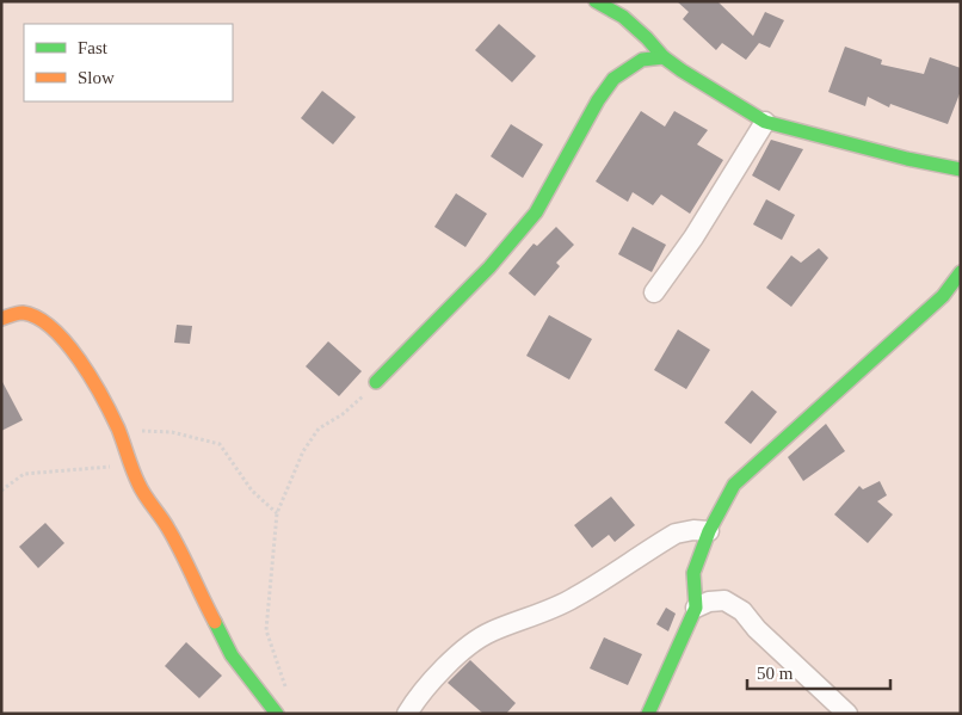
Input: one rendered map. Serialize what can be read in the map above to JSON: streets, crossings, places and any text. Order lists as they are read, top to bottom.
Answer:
{
  "legend": ["Fast", "Slow"],
  "scale_bar": "50 m"
}
